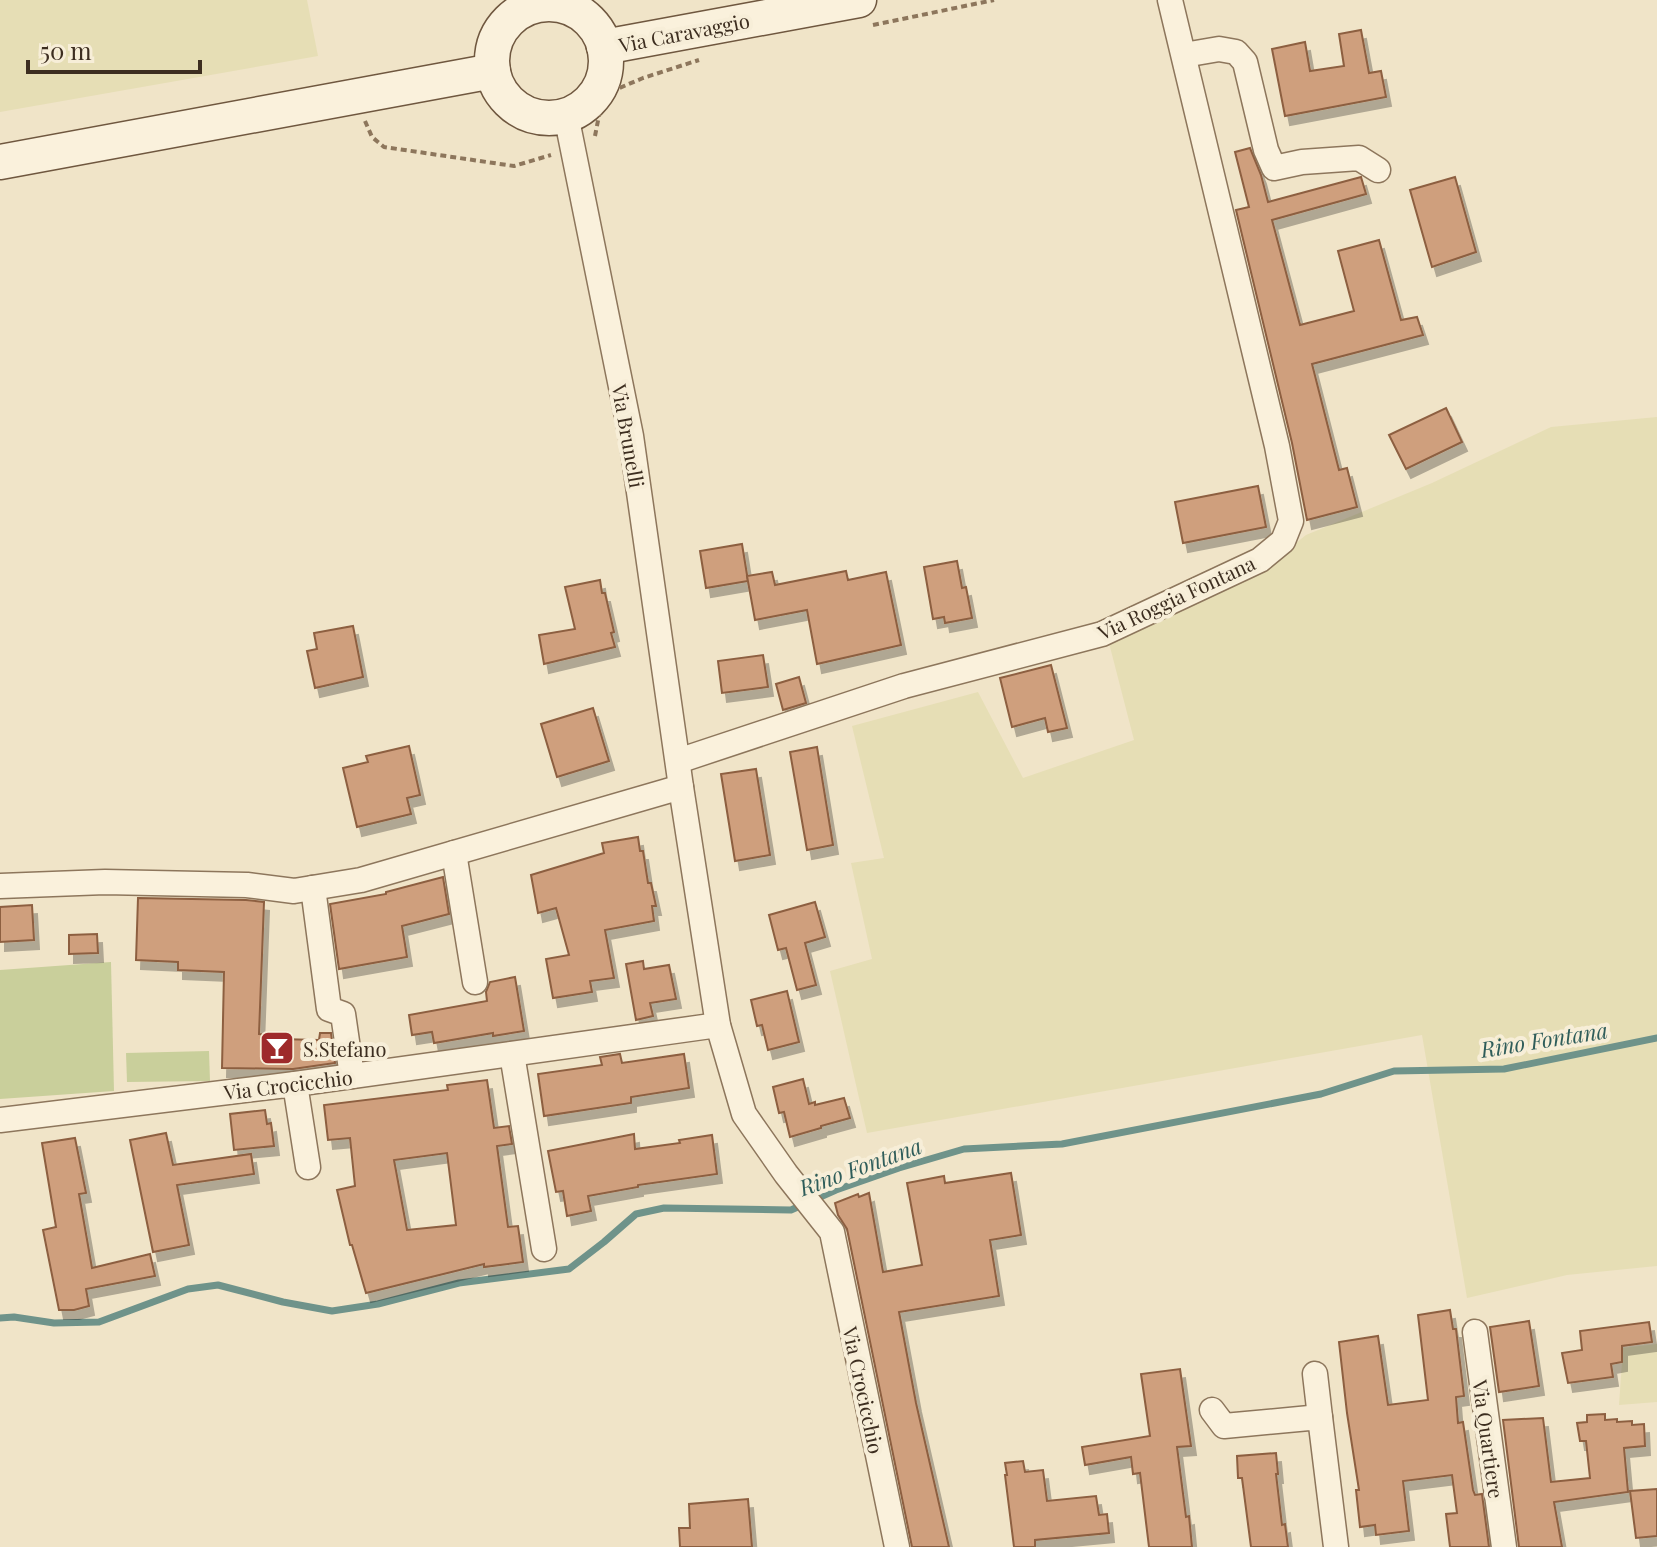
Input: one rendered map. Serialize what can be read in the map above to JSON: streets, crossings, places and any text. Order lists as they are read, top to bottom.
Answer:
{
  "streets": {
    "street": [
      "Via Caravaggio",
      "Via Brunelli",
      "Via Roggia Fontana",
      "Via Crocicchio",
      "Via Quartiere"
    ]
  },
  "crossings": [
    ["Via Caravaggio", "Via Brunelli"],
    ["Via Brunelli", "Via Roggia Fontana"],
    ["Via Brunelli", "Via Crocicchio"],
    ["Via Roggia Fontana", "Via Crocicchio"]
  ],
  "water": ["Rino Fontana"],
  "places": {
    "bar": ["S.Stefano"]
  },
  "scale_bar": "50 m"
}
